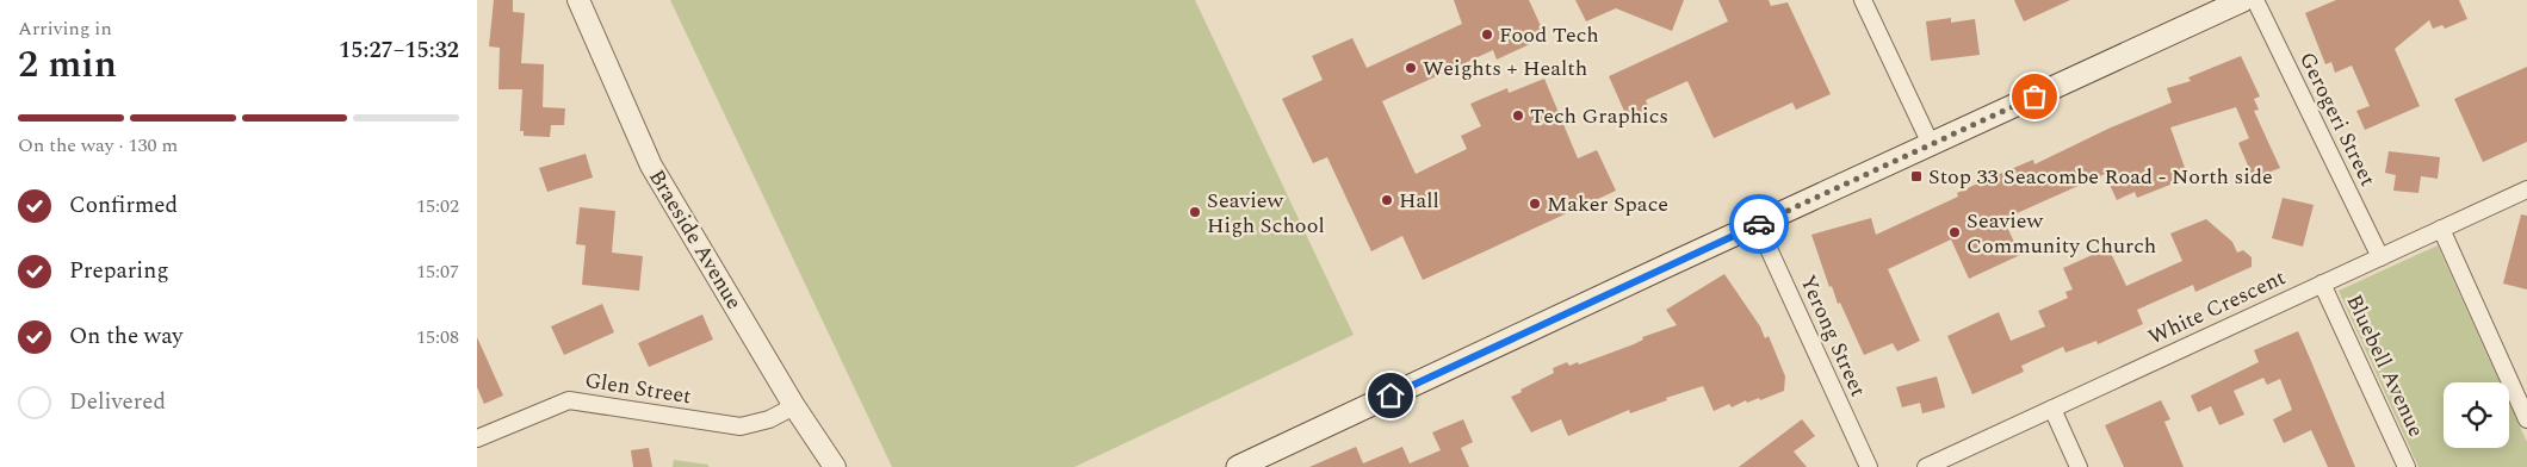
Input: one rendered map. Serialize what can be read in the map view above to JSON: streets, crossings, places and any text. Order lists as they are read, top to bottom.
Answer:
{
  "streets": {
    "street": [
      "Gerogeri Street",
      "Braeside Avenue",
      "White Crescent",
      "Yerong Street",
      "Bluebell Avenue",
      "Glen Street"
    ]
  },
  "crossings": [
    ["Gerogeri Street", "White Crescent"],
    ["Braeside Avenue", "Glen Street"],
    ["White Crescent", "Bluebell Avenue"]
  ],
  "places": {
    "other": [
      "Food Tech",
      "Weights + Health",
      "Tech Graphics",
      "Hall",
      "Maker Space",
      "Seaview High School",
      "Seaview Community Church"
    ],
    "transit": ["Stop 33 Seacombe Road - North side"]
  },
  "page": {
    "heading": ["2 min", "Arriving in", "15:27–15:32"],
    "bar": "On the way · 130 m",
    "list": [
      ["Confirmed", "15:02"],
      ["Preparing", "15:07"],
      ["On the way", "15:08"],
      "Delivered"
    ]
  }
}
